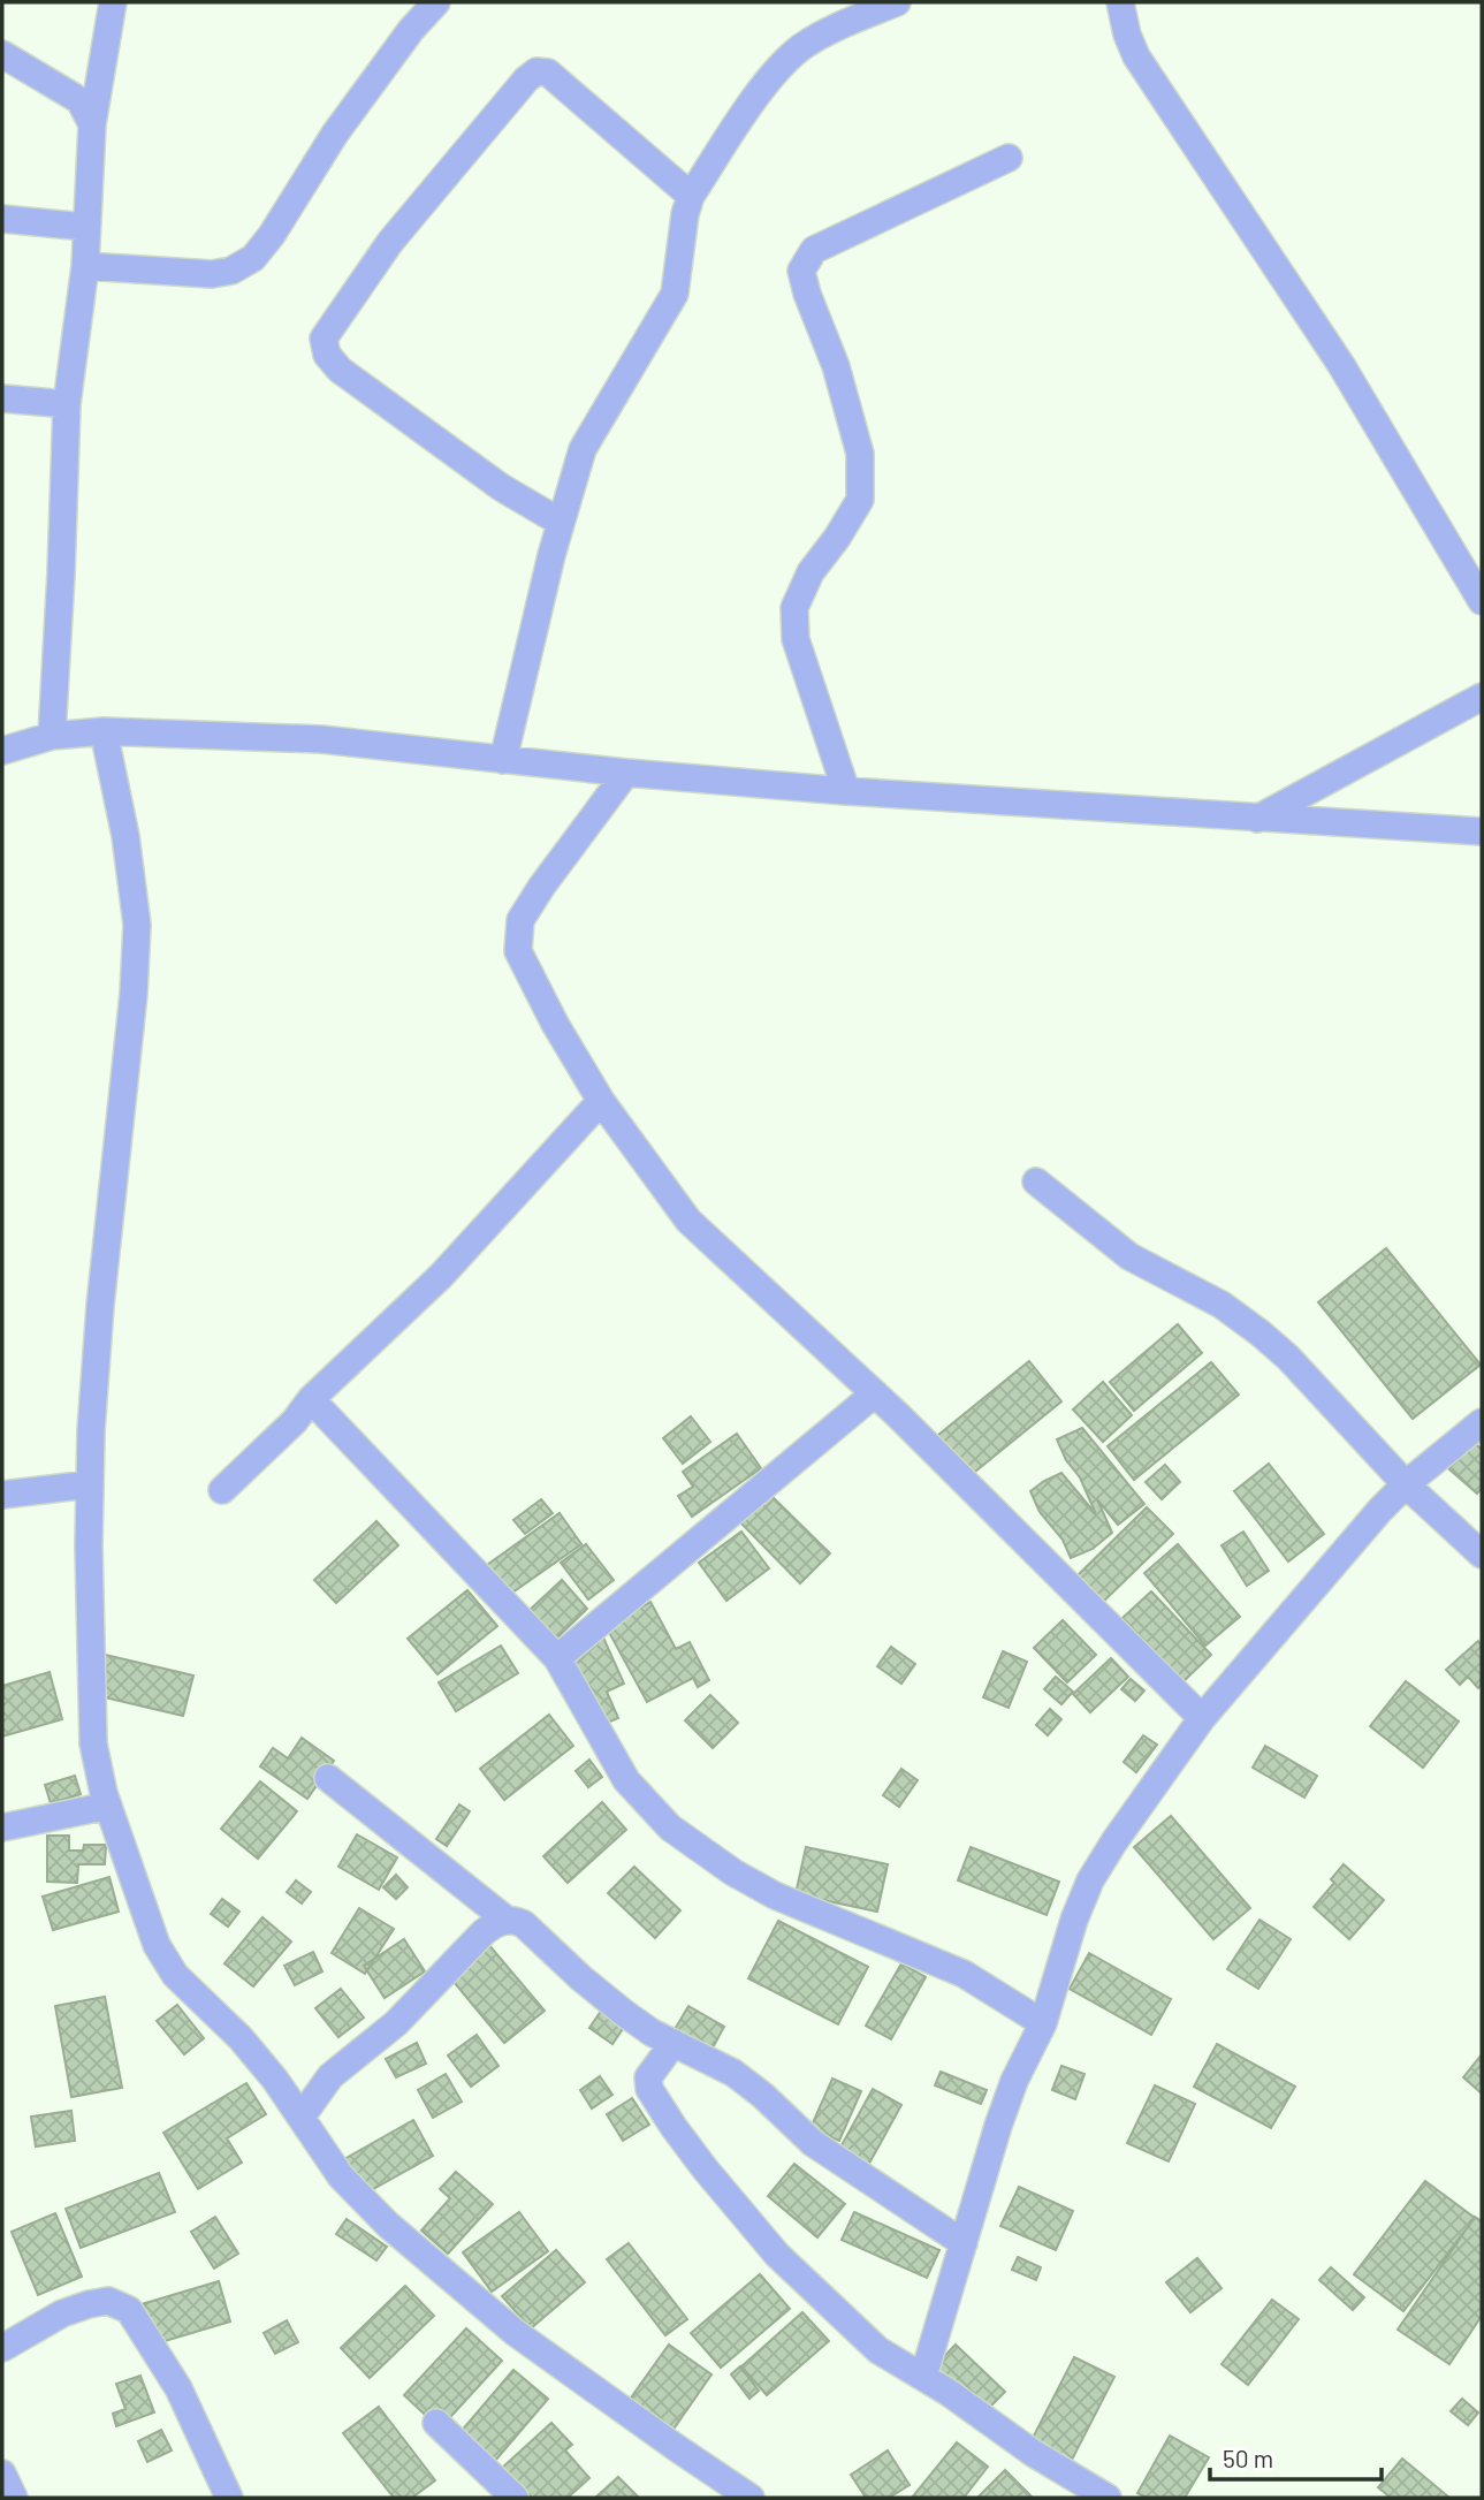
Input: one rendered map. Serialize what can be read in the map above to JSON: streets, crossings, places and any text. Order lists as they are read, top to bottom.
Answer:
{
  "scale_bar": "50 m"
}
